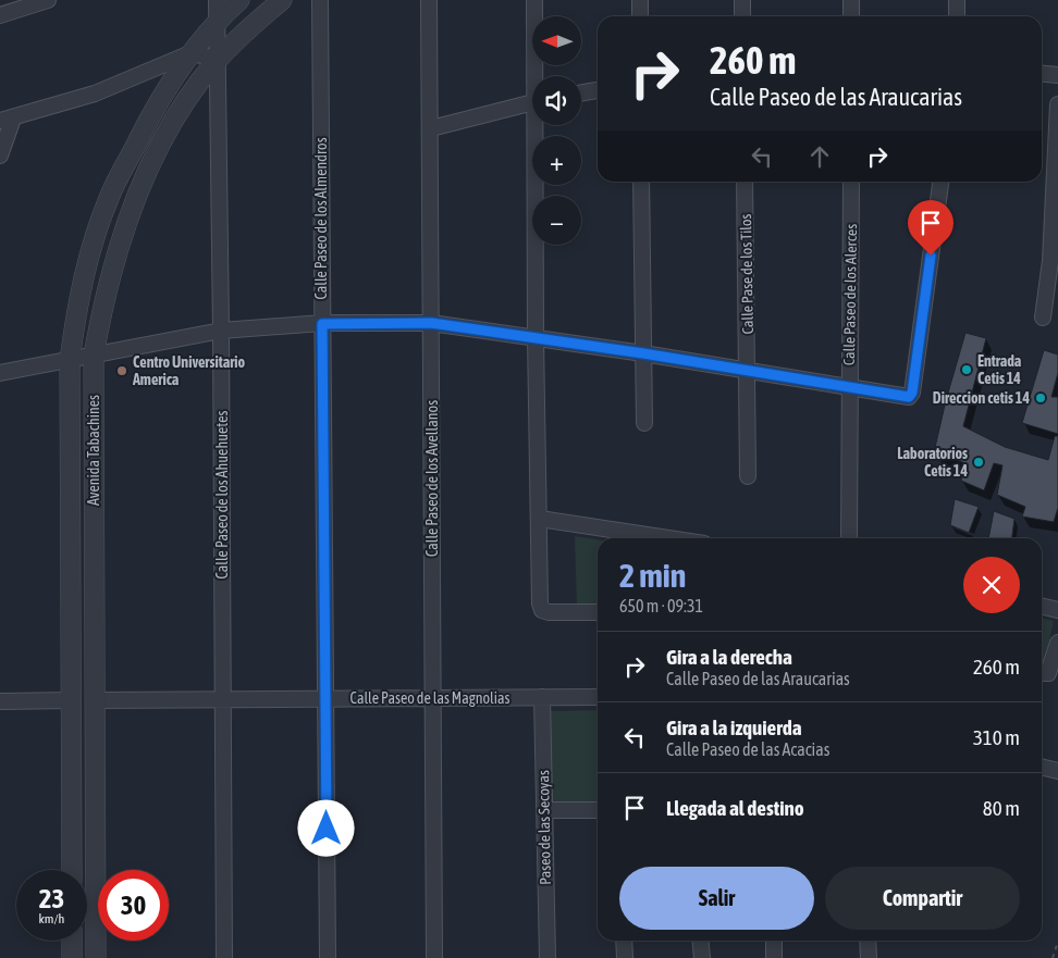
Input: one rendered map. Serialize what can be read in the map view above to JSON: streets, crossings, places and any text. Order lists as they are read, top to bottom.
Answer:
{
  "streets": {
    "street": [
      "Calle Paseo de los Almendros",
      "Calle Pase de los Tilos",
      "Calle Paseo de los Alerces",
      "Avenida Tabachines",
      "Calle Paseo de los Avellanos",
      "Calle Paseo de los Ahuehuetes",
      "Calle Paseo de las Magnolias",
      "Paseo de las Secoyas"
    ]
  },
  "crossings": [
    ["Calle Paseo de los Almendros", "Calle Paseo de las Magnolias"],
    ["Avenida Tabachines", "Calle Paseo de los Ahuehuetes"],
    ["Avenida Tabachines", "Calle Paseo de las Magnolias"],
    ["Calle Paseo de los Avellanos", "Calle Paseo de las Magnolias"],
    ["Calle Paseo de los Ahuehuetes", "Calle Paseo de las Magnolias"],
    ["Calle Paseo de las Magnolias", "Paseo de las Secoyas"]
  ],
  "places": [
    "Entrada Cetis 14",
    "Centro Universitario America",
    "Direccion cetis 14",
    "Laboratorios Cetis 14"
  ],
  "north": "left",
  "page": {
    "map_buttons": ["+", "−"],
    "turn": ["260 m", "Calle Paseo de las Araucarias"],
    "heading": ["2 min", "650 m · 09:31"],
    "list": [
      {
        "name": "Gira a la derecha",
        "note": "Calle Paseo de las Araucarias",
        "value": "260 m"
      },
      {
        "name": "Gira a la izquierda",
        "note": "Calle Paseo de las Acacias",
        "value": "310 m"
      },
      {
        "name": "Llegada al destino",
        "value": "80 m"
      }
    ],
    "buttons": ["Salir", "Compartir"],
    "speed": "23 km/h",
    "limit": "30"
  }
}
